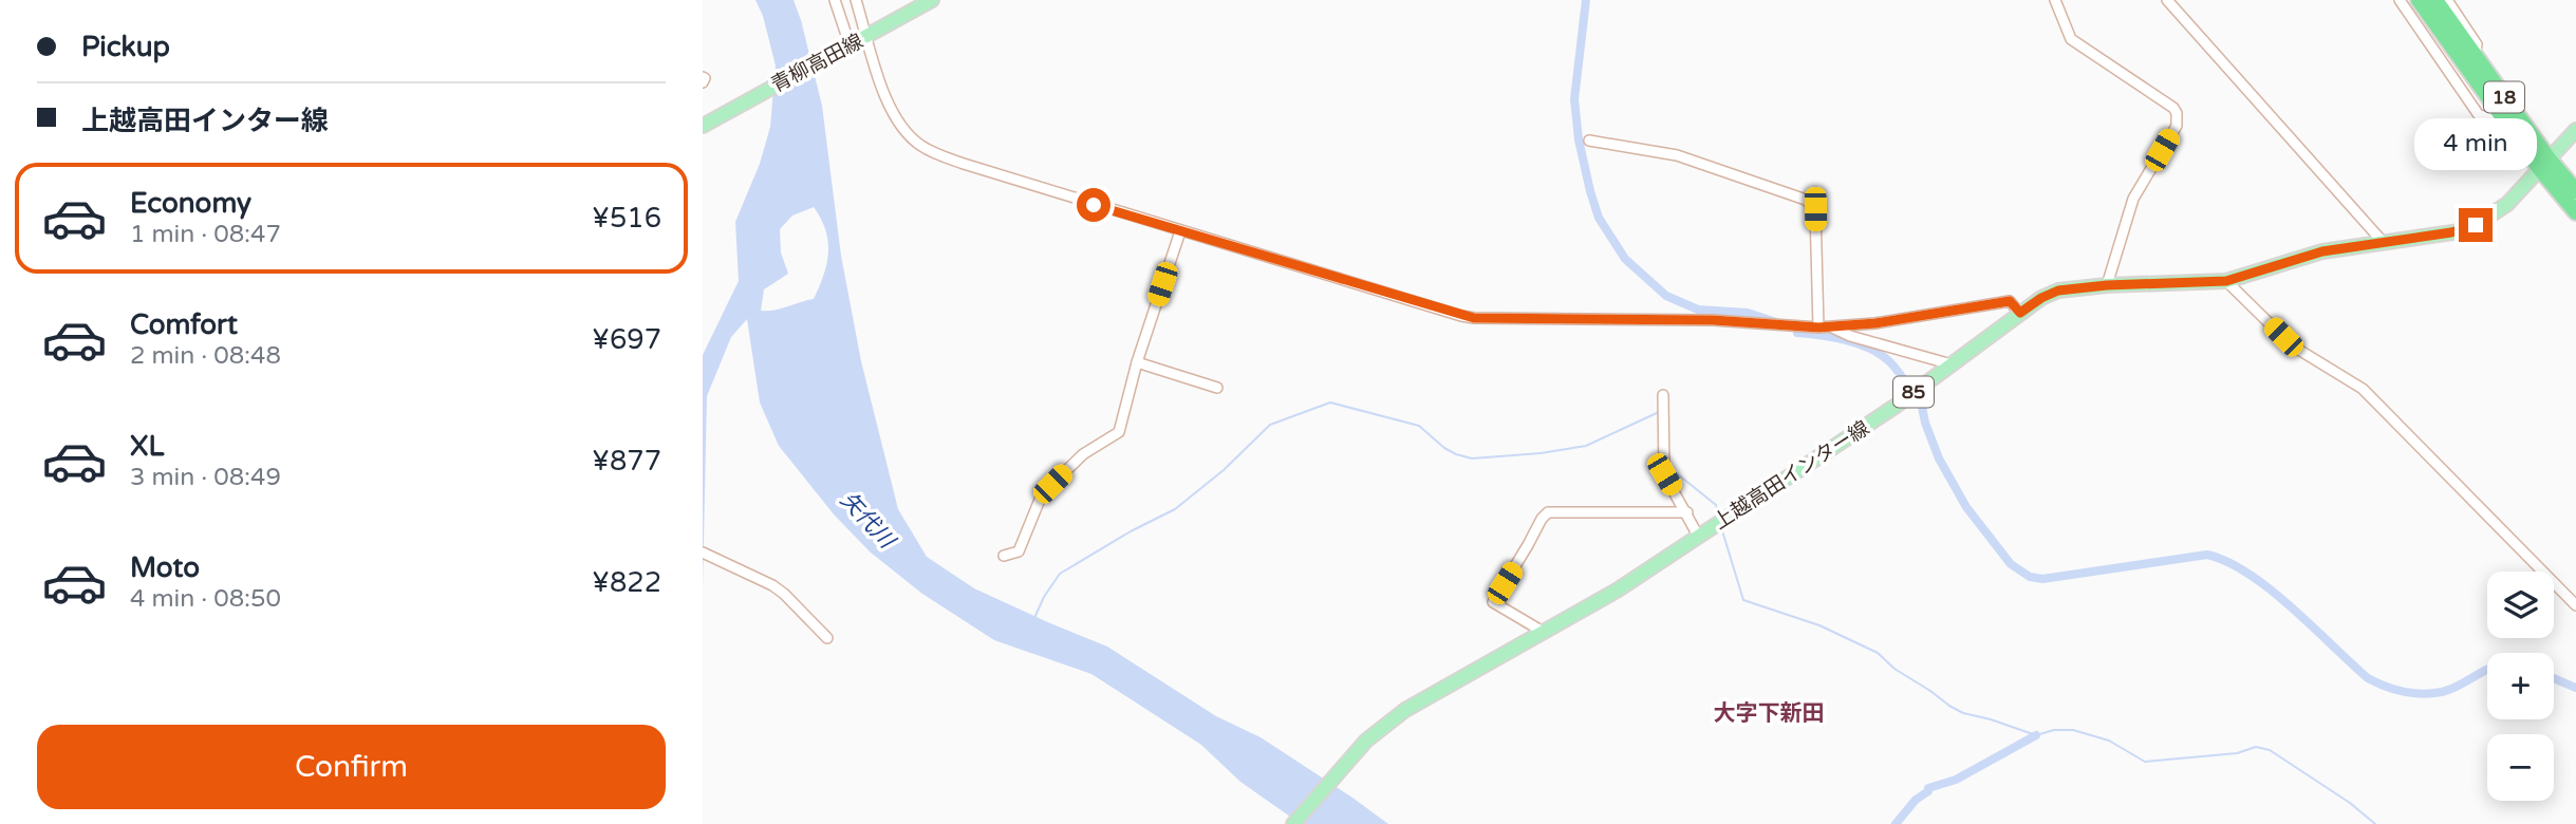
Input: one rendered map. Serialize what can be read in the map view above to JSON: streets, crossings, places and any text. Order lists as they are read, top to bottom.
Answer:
{
  "streets": {
    "highway": ["18"],
    "main road": ["青柳高田線", "85", "上越高田インター線"]
  },
  "crossings": [
    ["18", "上越高田インター線"]
  ],
  "districts": ["大字下新田"],
  "water": ["矢代川"],
  "page": {
    "banner": ["Pickup", "上越高田インター線"],
    "bubble": "4 min",
    "list": [
      {
        "name": "Economy",
        "note": "1 min · 08:47",
        "value": "¥516"
      },
      {
        "name": "Comfort",
        "note": "2 min · 08:48",
        "value": "¥697"
      },
      {
        "name": "XL",
        "note": "3 min · 08:49",
        "value": "¥877"
      },
      {
        "name": "Moto",
        "note": "4 min · 08:50",
        "value": "¥822"
      }
    ],
    "map_buttons": ["+", "−"],
    "buttons": "Confirm"
  }
}
